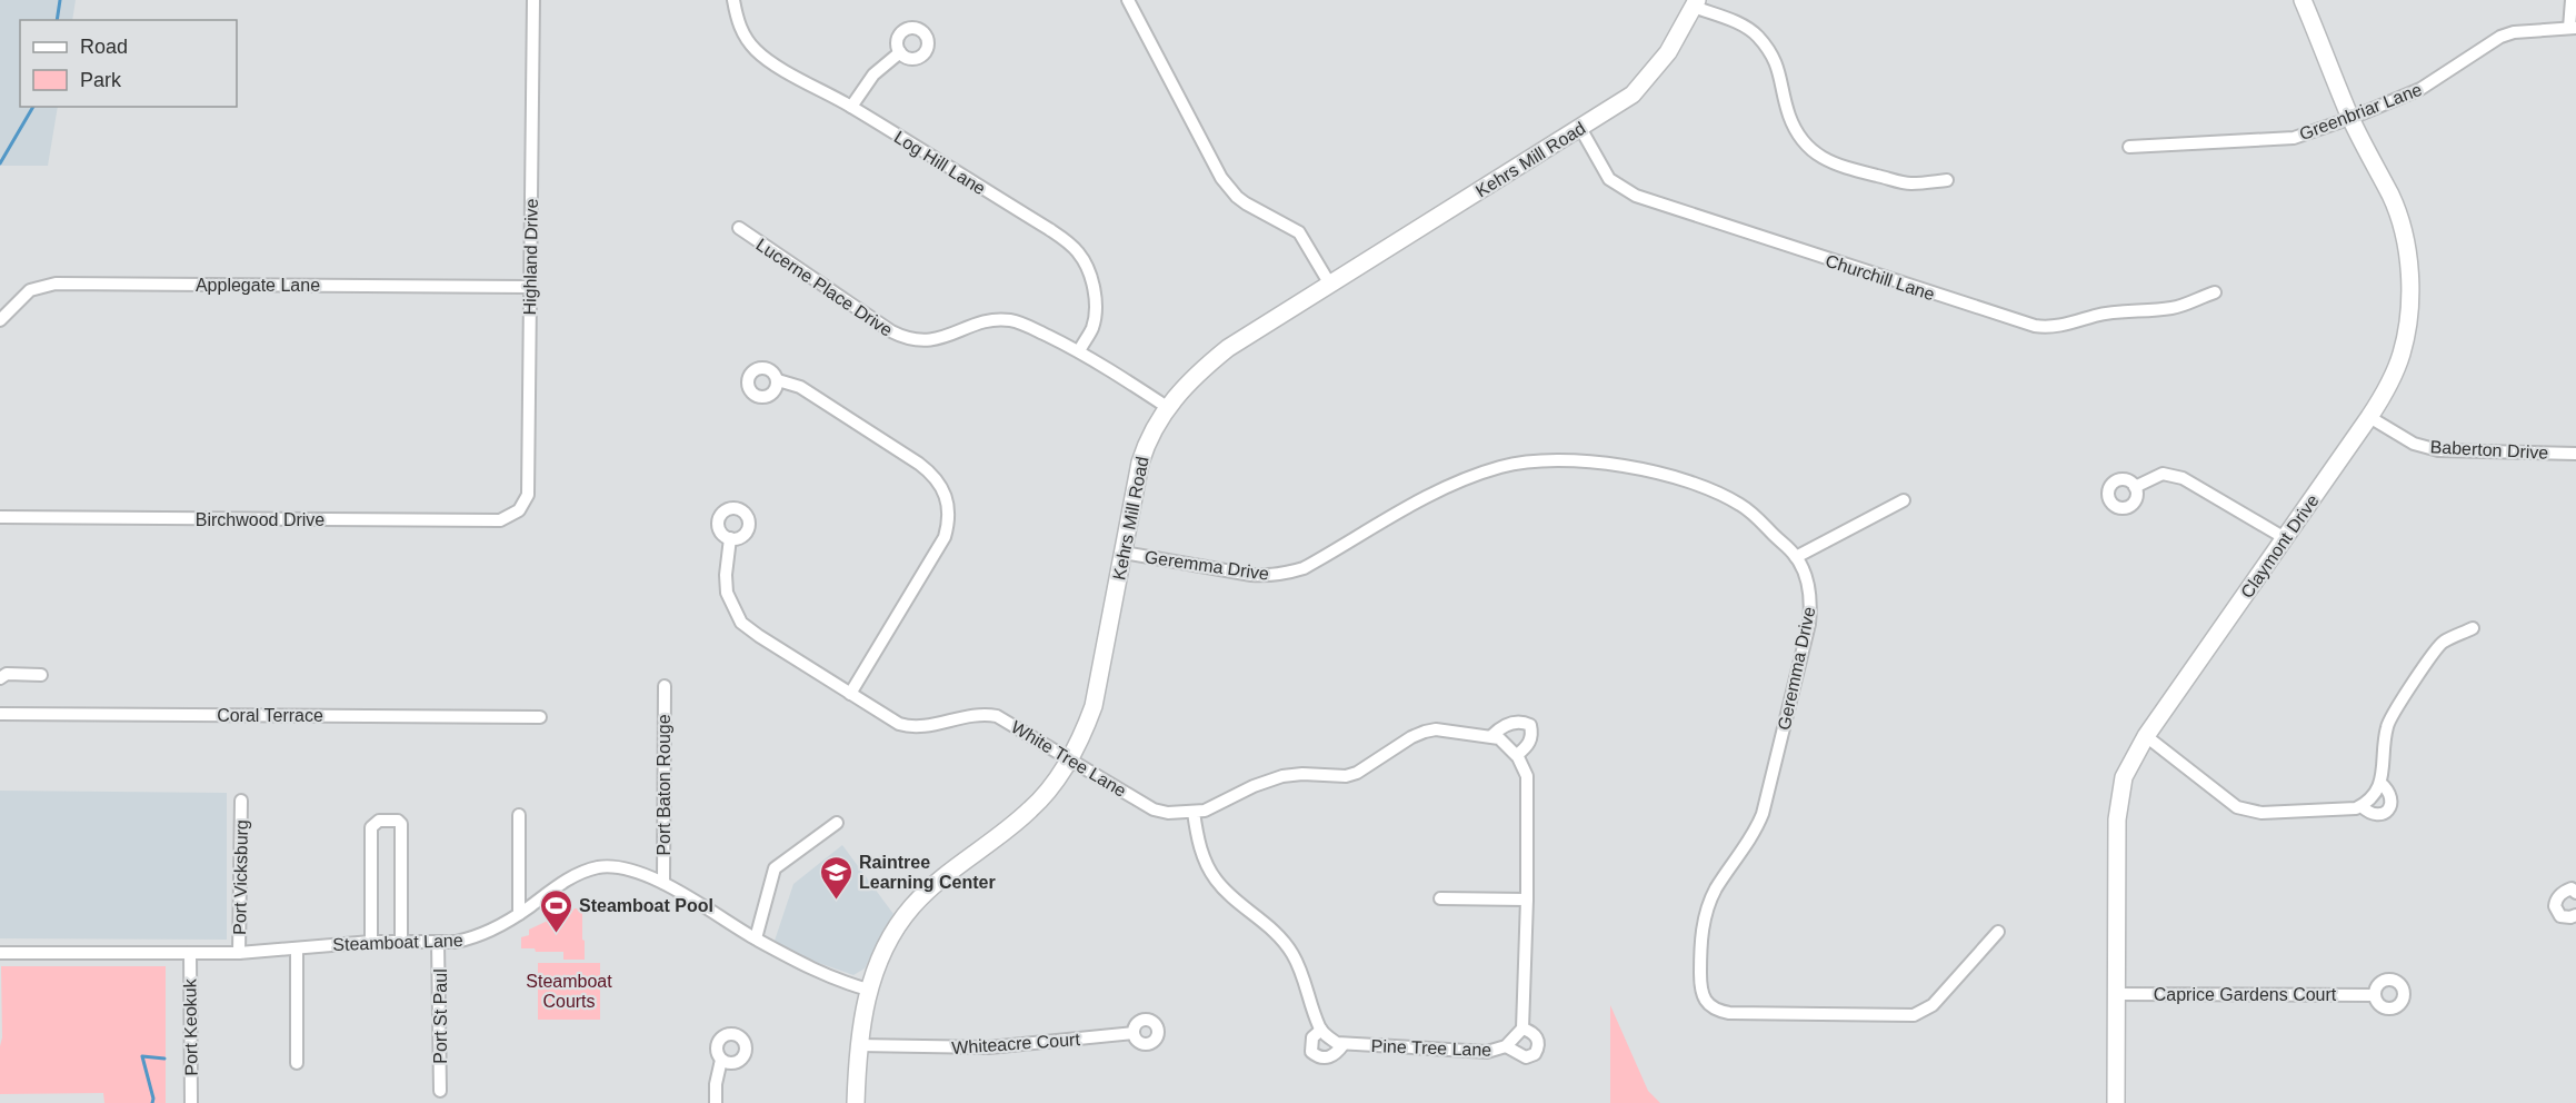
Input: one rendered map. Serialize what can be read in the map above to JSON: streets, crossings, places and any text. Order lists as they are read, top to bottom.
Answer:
{
  "streets": {
    "street": [
      "Greenbriar Lane",
      "Kehrs Mill Road",
      "Log Hill Lane",
      "Highland Drive",
      "Churchill Lane",
      "Applegate Lane",
      "Lucerne Place Drive",
      "Baberton Drive",
      "Birchwood Drive",
      "Claymont Drive",
      "Geremma Drive",
      "Coral Terrace",
      "White Tree Lane",
      "Port Baton Rouge",
      "Port Vicksburg",
      "Steamboat Lane",
      "Caprice Gardens Court",
      "Port St Paul",
      "Port Keokuk",
      "Whiteacre Court",
      "Pine Tree Lane"
    ]
  },
  "crossings": [
    ["Greenbriar Lane", "Claymont Drive"],
    ["Kehrs Mill Road", "Churchill Lane"],
    ["Kehrs Mill Road", "Lucerne Place Drive"],
    ["Kehrs Mill Road", "Geremma Drive"],
    ["Kehrs Mill Road", "White Tree Lane"],
    ["Kehrs Mill Road", "Steamboat Lane"],
    ["Kehrs Mill Road", "Whiteacre Court"],
    ["Log Hill Lane", "Lucerne Place Drive"],
    ["Highland Drive", "Applegate Lane"],
    ["Highland Drive", "Birchwood Drive"],
    ["Baberton Drive", "Claymont Drive"],
    ["Claymont Drive", "Caprice Gardens Court"],
    ["White Tree Lane", "Pine Tree Lane"],
    ["Port Baton Rouge", "Steamboat Lane"],
    ["Port Vicksburg", "Steamboat Lane"],
    ["Steamboat Lane", "Port St Paul"],
    ["Steamboat Lane", "Port Keokuk"]
  ],
  "parks": ["Steamboat Courts"],
  "places": {
    "school or university": ["Raintree Learning Center"],
    "sports": ["Steamboat Pool"]
  },
  "legend": ["Road", "Park"]
}
